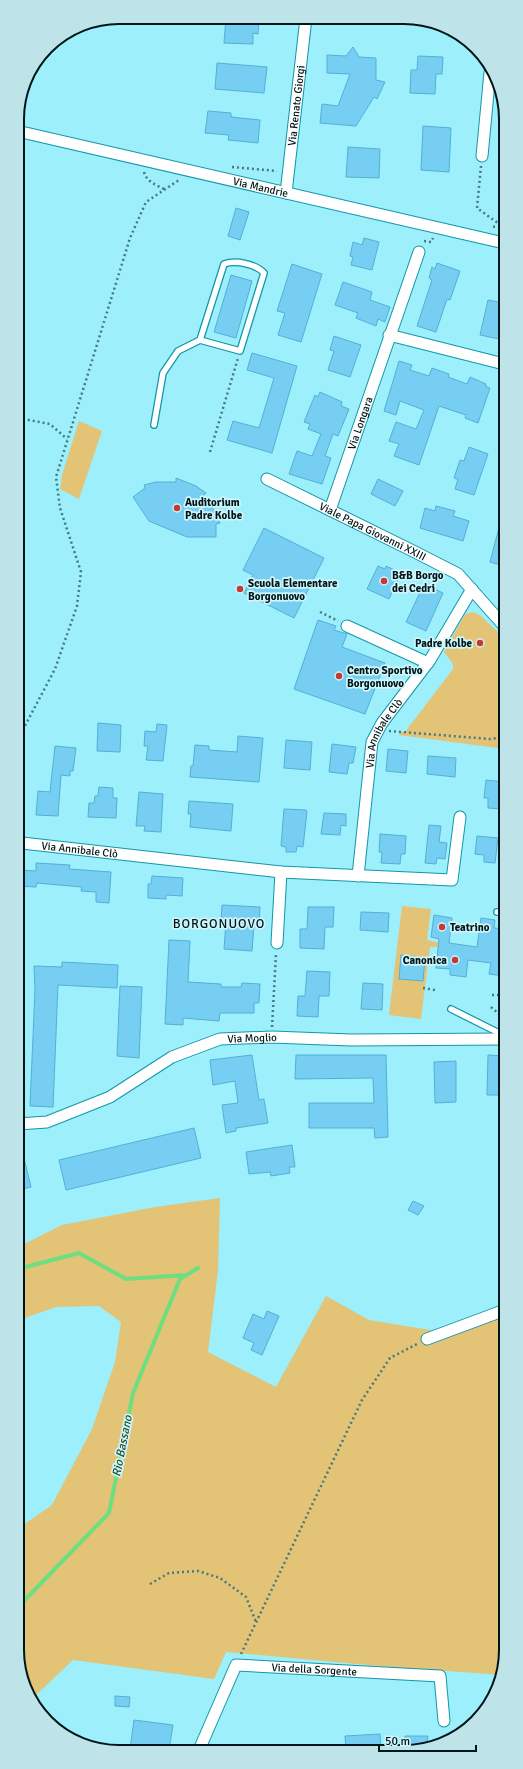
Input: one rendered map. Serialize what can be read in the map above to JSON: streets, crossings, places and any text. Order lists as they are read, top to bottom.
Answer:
{
  "streets": {
    "street": [
      "Via Renato Giorgi",
      "Via Mandrie",
      "Via Longara",
      "Viale Papa Giovanni XXIII",
      "Via Annibale Clò",
      "Via Moglio",
      "Via della Sorgente"
    ]
  },
  "crossings": [
    ["Via Renato Giorgi", "Via Mandrie"],
    ["Via Longara", "Viale Papa Giovanni XXIII"],
    ["Viale Papa Giovanni XXIII", "Via Annibale Clò"]
  ],
  "districts": ["BORGONUOVO"],
  "water": ["Rio Bassano"],
  "places": [
    "Auditorium Padre Kolbe",
    "B&B Borgo dei Cedri",
    "Scuola Elementare Borgonuovo",
    "Padre Kolbe",
    "Centro Sportivo Borgonuovo",
    "Teatrino",
    "Canonica"
  ],
  "scale_bar": "50 m"
}
